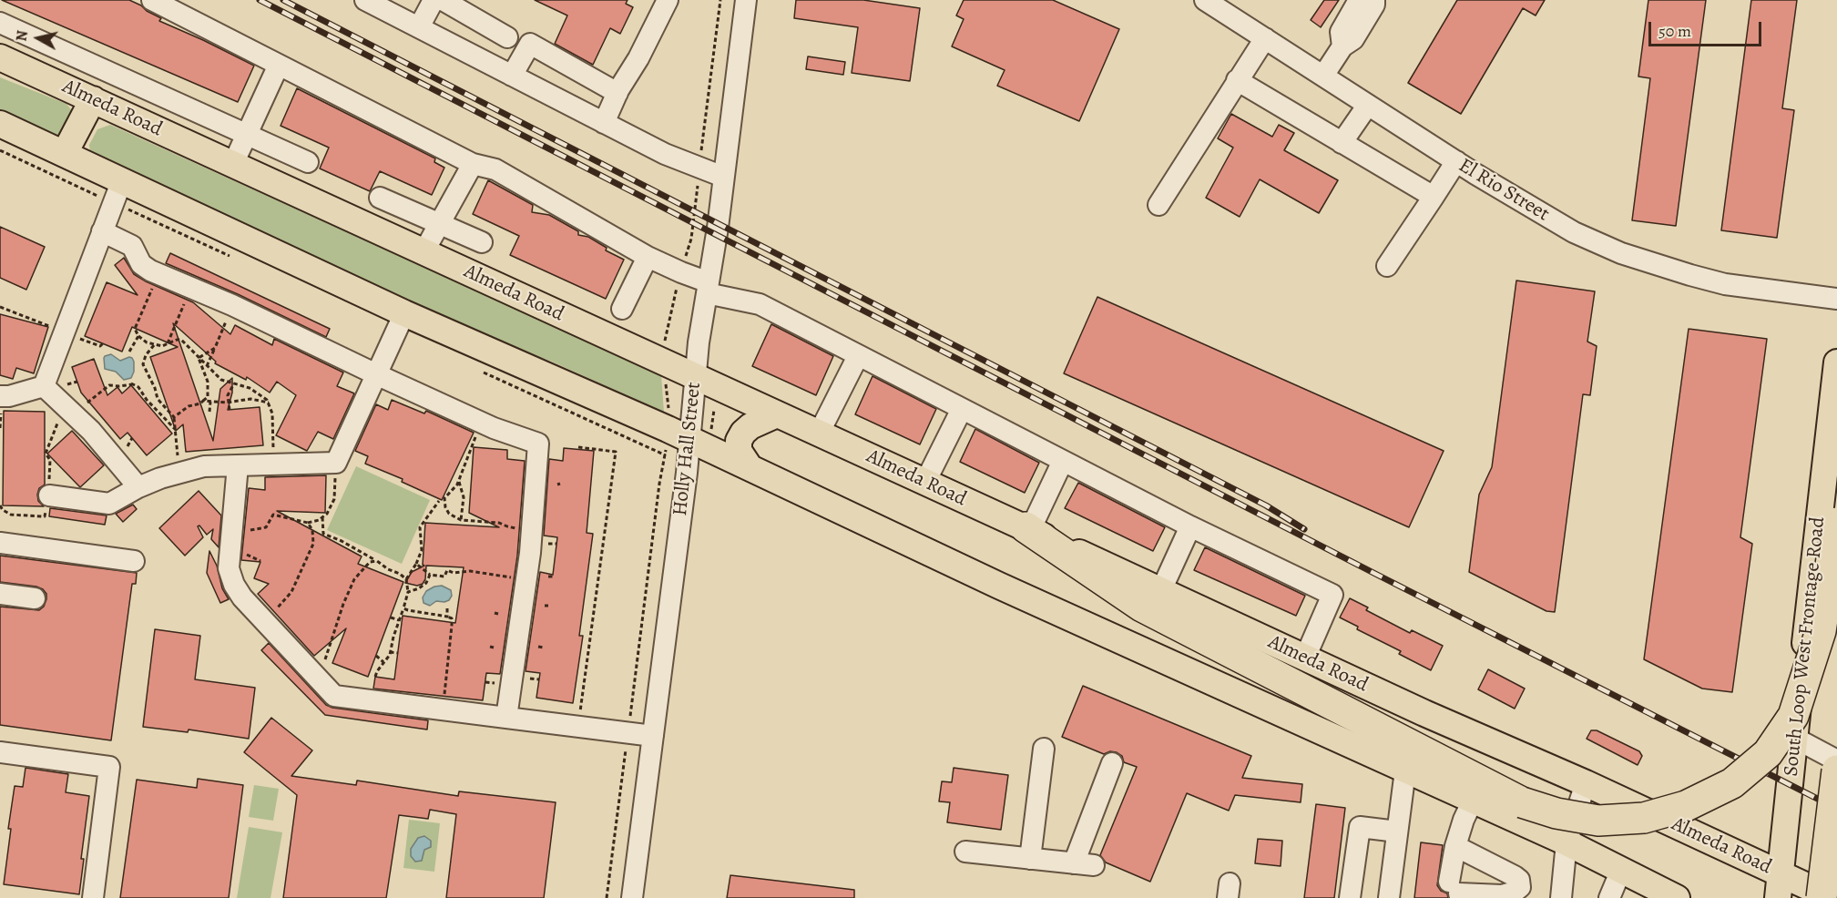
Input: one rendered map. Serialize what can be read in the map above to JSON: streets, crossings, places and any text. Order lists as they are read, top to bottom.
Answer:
{
  "streets": {
    "main road": ["Almeda Road", "South Loop West Frontage Road"],
    "street": ["El Rio Street", "Holly Hall Street"]
  },
  "crossings": [
    ["Almeda Road", "Holly Hall Street"],
    ["Almeda Road", "South Loop West Frontage Road"]
  ],
  "scale_bar": "50 m",
  "north": "left"
}
